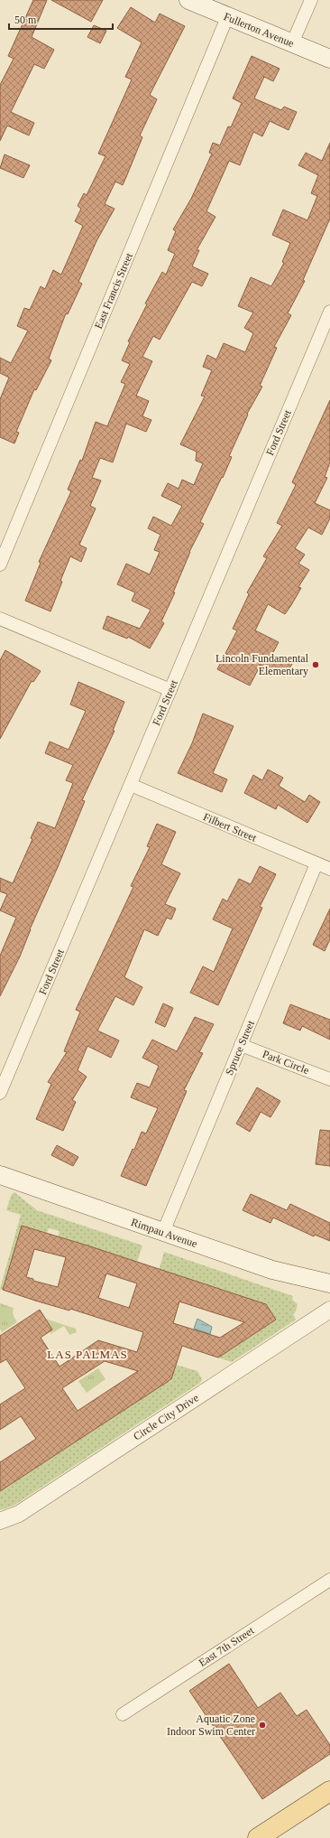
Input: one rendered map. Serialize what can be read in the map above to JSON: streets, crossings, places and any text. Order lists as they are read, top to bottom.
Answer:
{
  "streets": {
    "main road": ["Fullerton Avenue", "Rimpau Avenue"],
    "street": [
      "East Francis Street",
      "Ford Street",
      "Filbert Street",
      "Spruce Street",
      "Park Circle",
      "Circle City Drive",
      "East 7th Street"
    ]
  },
  "crossings": [
    ["Fullerton Avenue", "East Francis Street"],
    ["Ford Street", "Filbert Street"],
    ["Filbert Street", "Spruce Street"],
    ["Spruce Street", "Park Circle"],
    ["Spruce Street", "Rimpau Avenue"]
  ],
  "districts": ["LAS PALMAS"],
  "places": ["Lincoln Fundamental Elementary", "Aquatic Zone Indoor Swim Center"],
  "scale_bar": "50 m"
}
